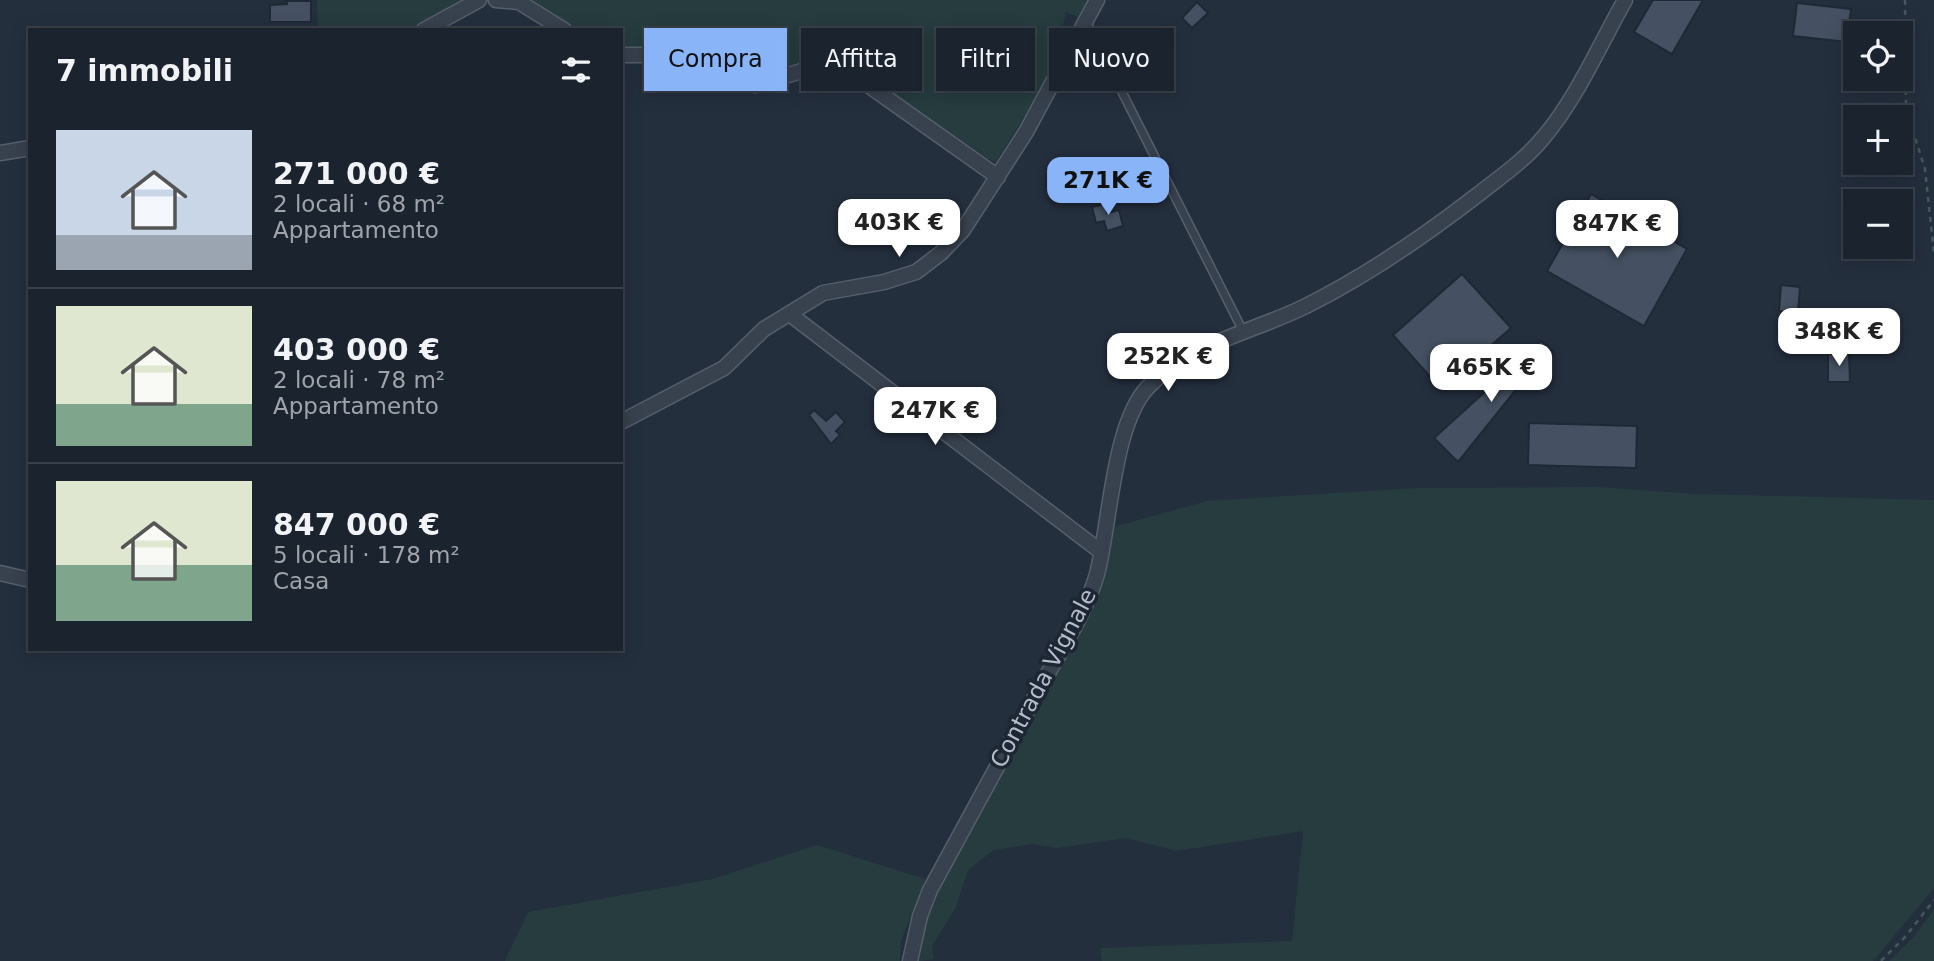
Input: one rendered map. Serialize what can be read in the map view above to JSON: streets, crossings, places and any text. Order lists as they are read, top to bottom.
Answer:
{
  "streets": {
    "street": ["Contrada Vignale"]
  },
  "page": {
    "map_buttons": ["+", "−"],
    "chip": [
      "Compra",
      "Affitta",
      "Filtri",
      "Nuovo"
    ],
    "heading": "7 immobili",
    "list": [
      {
        "name": "271 000 €",
        "note": "2 locali · 68 m² · Appartamento"
      },
      {
        "name": "403 000 €",
        "note": "2 locali · 78 m² · Appartamento"
      },
      {
        "name": "847 000 €",
        "note": "5 locali · 178 m² · Casa"
      }
    ],
    "price": [
      "271K €",
      "403K €",
      "847K €",
      "348K €",
      "252K €",
      "465K €",
      "247K €"
    ]
  }
}
